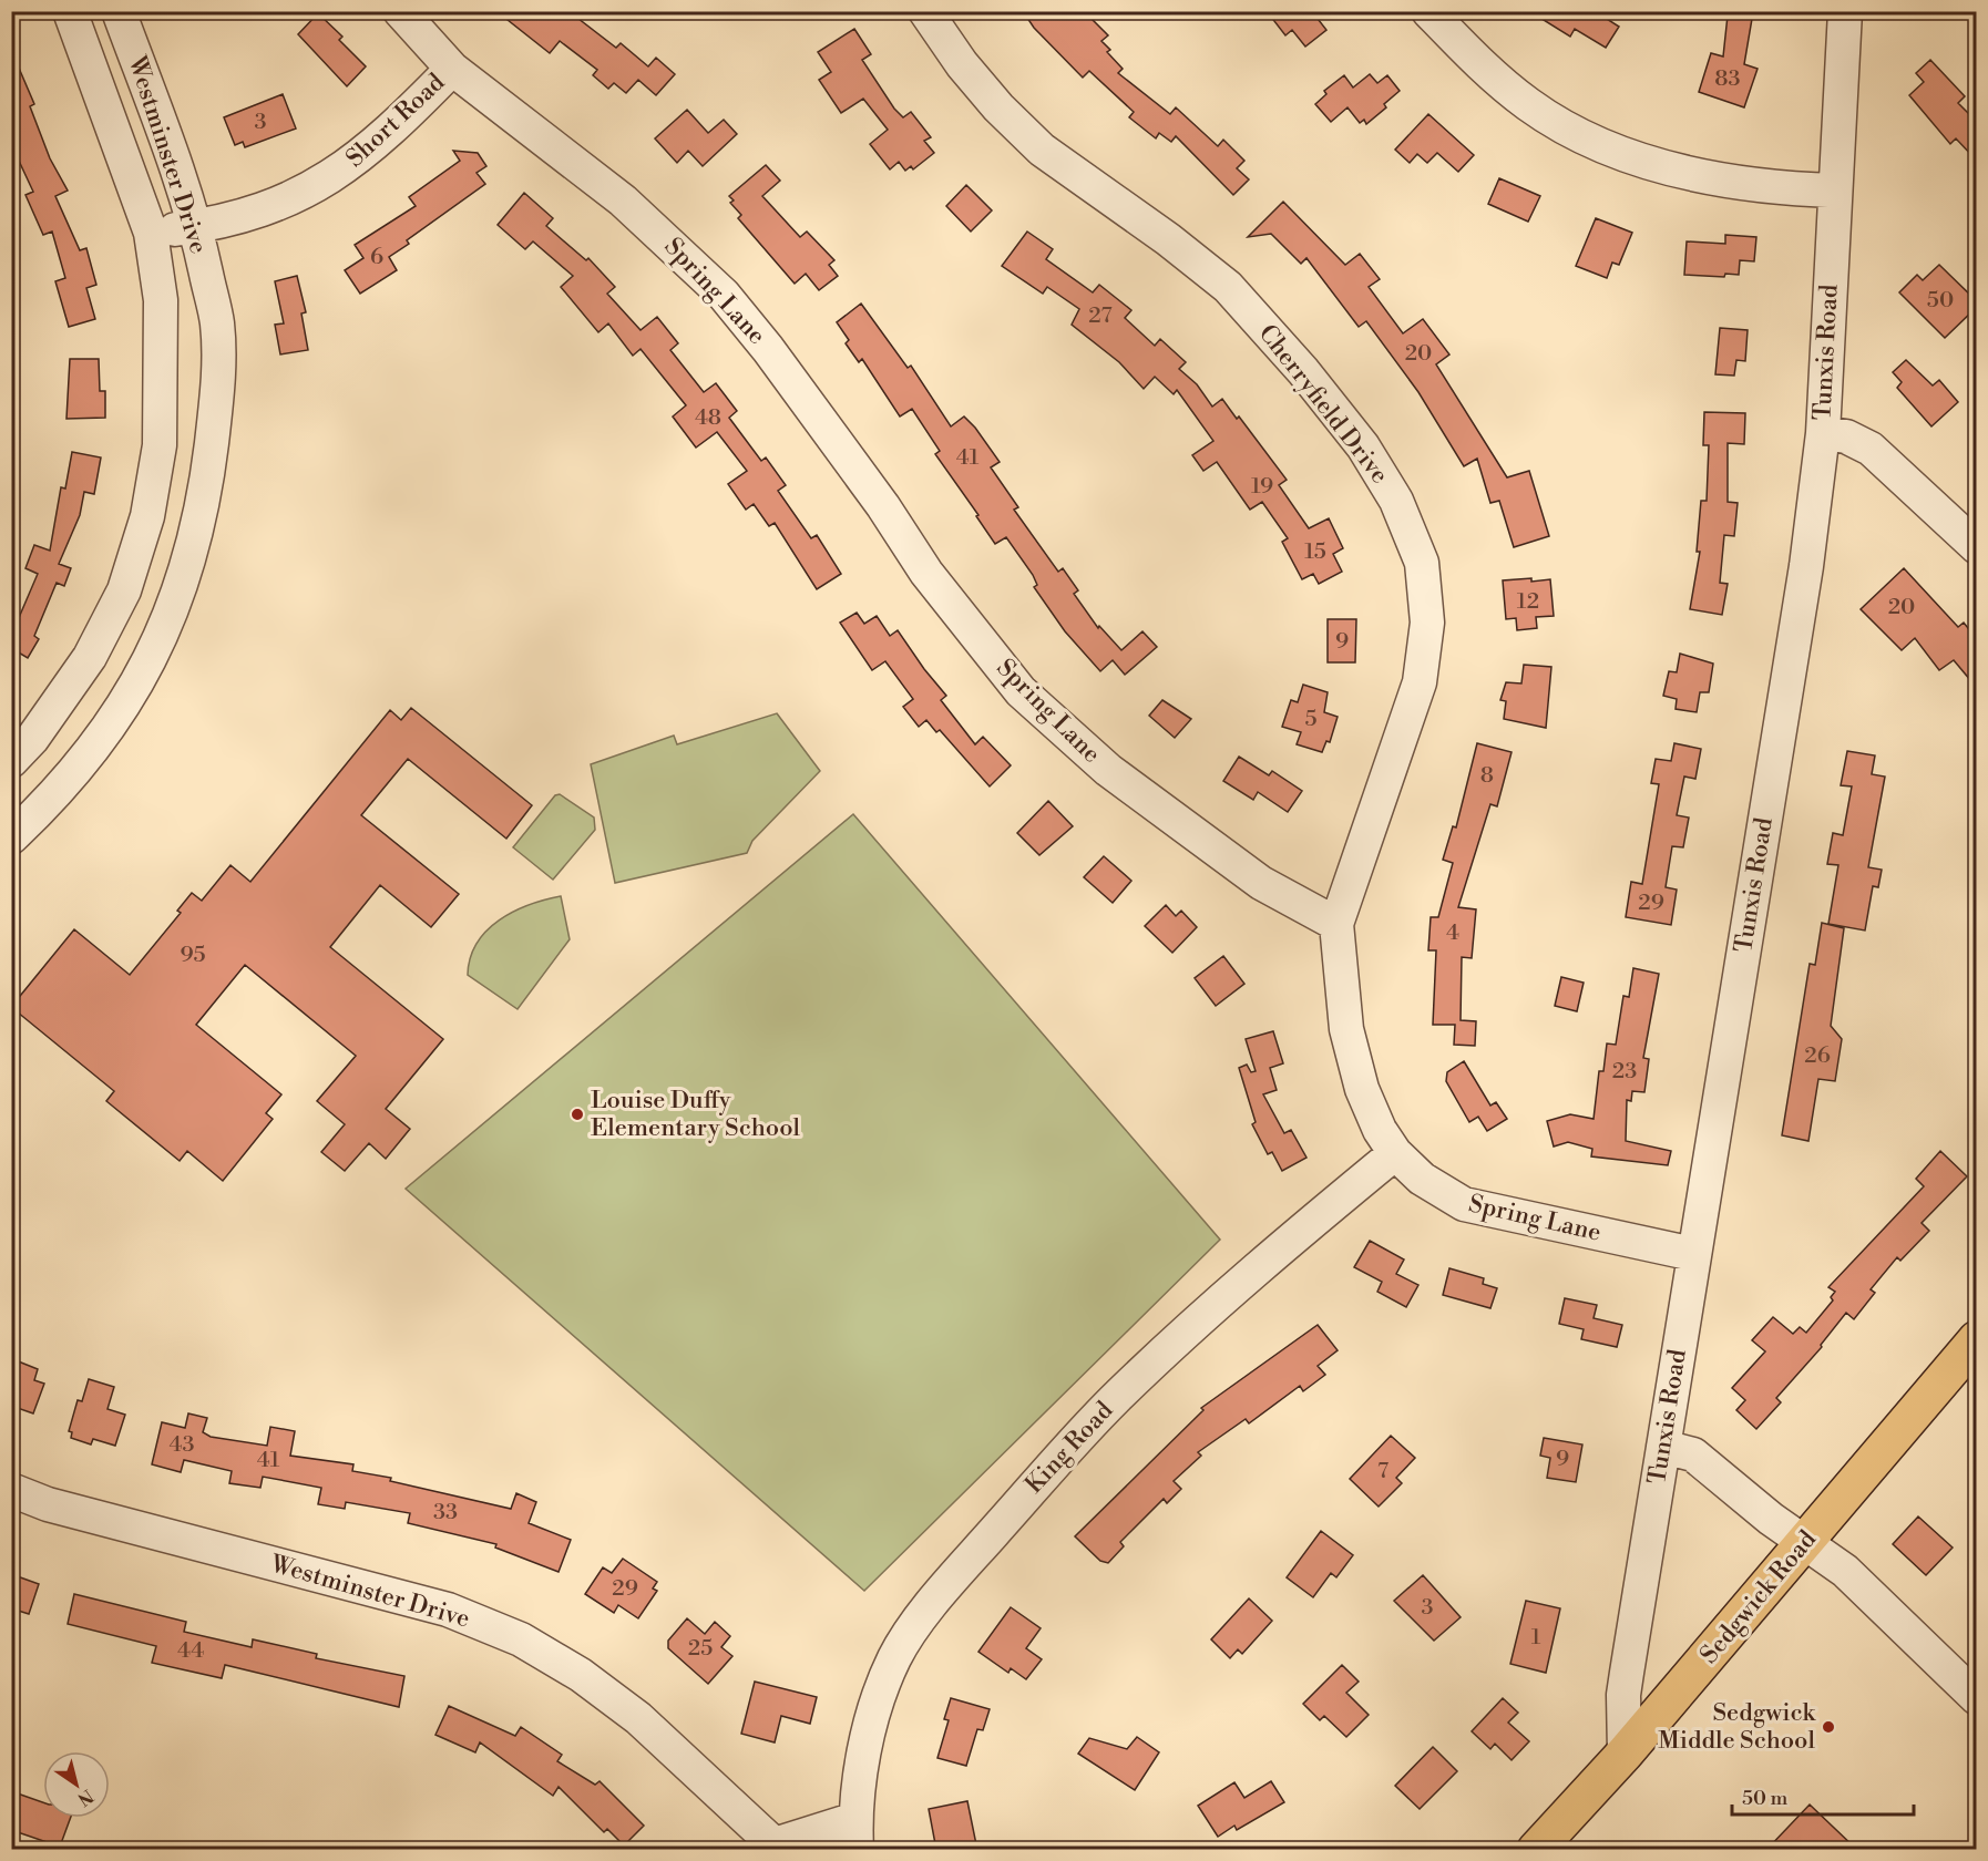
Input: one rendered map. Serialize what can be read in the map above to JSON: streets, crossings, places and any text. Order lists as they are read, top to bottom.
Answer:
{
  "streets": {
    "main road": ["Sedgwick Road"],
    "street": [
      "Short Road",
      "Westminster Drive",
      "Spring Lane",
      "Tunxis Road",
      "Cherryfield Drive",
      "King Road"
    ]
  },
  "crossings": [
    ["Short Road", "Westminster Drive"],
    ["Short Road", "Spring Lane"],
    ["Westminster Drive", "King Road"],
    ["Spring Lane", "Tunxis Road"],
    ["Spring Lane", "Cherryfield Drive"],
    ["Spring Lane", "King Road"],
    ["Tunxis Road", "Sedgwick Road"]
  ],
  "places": ["Louise Duffy Elementary School", "Sedgwick Middle School"],
  "house_numbers": [
    "83",
    "3",
    "6",
    "50",
    "27",
    "20",
    "48",
    "41",
    "19",
    "15",
    "12",
    "20",
    "9",
    "5",
    "8",
    "29",
    "4",
    "95",
    "26",
    "23",
    "43",
    "9",
    "41",
    "7",
    "33",
    "29",
    "3",
    "1",
    "25",
    "44"
  ],
  "scale_bar": "50 m",
  "north": "bottom right"
}
